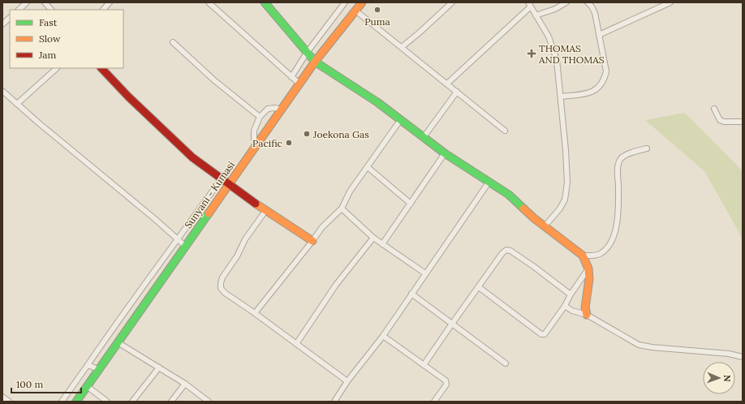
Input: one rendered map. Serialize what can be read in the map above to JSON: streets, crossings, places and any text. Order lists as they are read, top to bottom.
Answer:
{
  "streets": {
    "street": ["Sunyani - Kumasi"]
  },
  "places": {
    "other": ["Puma", "Joekona Gas", "Pacific"],
    "health": ["THOMAS AND THOMAS"]
  },
  "legend": ["Fast", "Slow", "Jam"],
  "scale_bar": "100 m",
  "north": "right"
}
